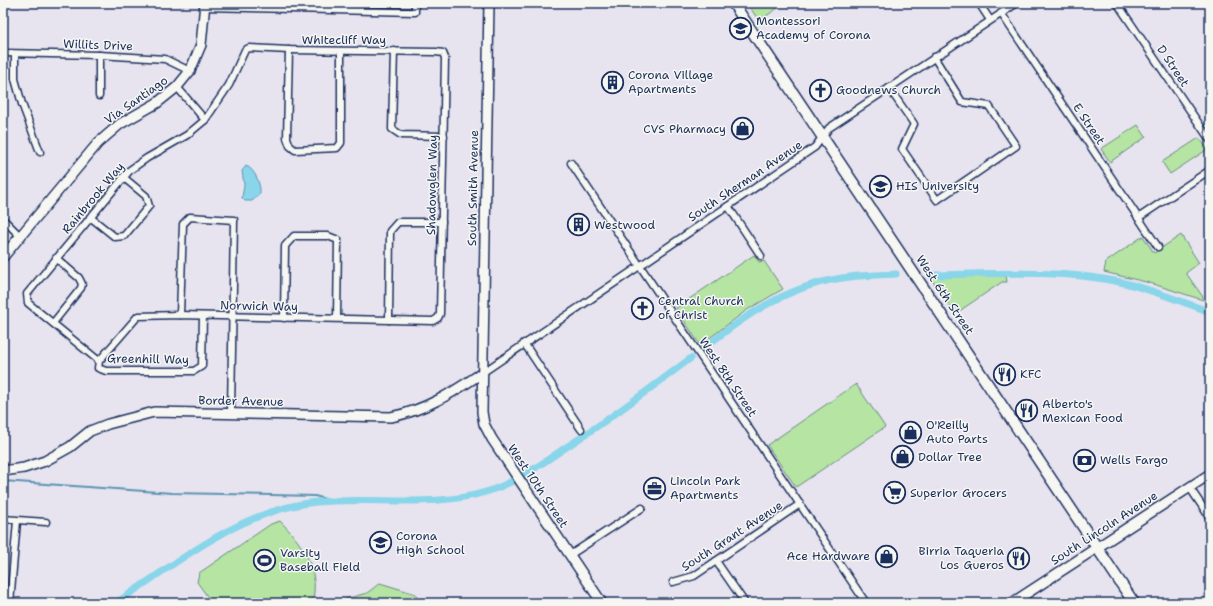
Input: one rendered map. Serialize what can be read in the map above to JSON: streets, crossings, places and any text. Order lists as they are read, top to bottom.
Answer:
{
  "streets": {
    "main road": [
      "Via Santiago",
      "South Smith Avenue",
      "West 6th Street",
      "Border Avenue",
      "West 10th Street",
      "South Lincoln Avenue"
    ],
    "street": [
      "Whitecliff Way",
      "Willits Drive",
      "D Street",
      "E Street",
      "South Sherman Avenue",
      "Shadowglen Way",
      "Rainbrook Way",
      "Norwich Way",
      "Greenhill Way",
      "West 8th Street",
      "South Grant Avenue"
    ]
  },
  "crossings": [
    ["Whitecliff Way", "Shadowglen Way"],
    ["Whitecliff Way", "Rainbrook Way"],
    ["Willits Drive", "Via Santiago"],
    ["E Street", "South Sherman Avenue"],
    ["South Sherman Avenue", "South Smith Avenue"],
    ["South Sherman Avenue", "West 6th Street"],
    ["South Sherman Avenue", "West 8th Street"],
    ["South Sherman Avenue", "Border Avenue"],
    ["South Sherman Avenue", "West 10th Street"],
    ["Shadowglen Way", "Norwich Way"],
    ["South Smith Avenue", "Border Avenue"],
    ["South Smith Avenue", "West 10th Street"],
    ["Rainbrook Way", "Greenhill Way"],
    ["West 6th Street", "South Lincoln Avenue"],
    ["Norwich Way", "Greenhill Way"],
    ["West 8th Street", "South Grant Avenue"],
    ["Border Avenue", "West 10th Street"]
  ],
  "places": {
    "school or university": ["Montessori Academy of Corona", "HIS University", "Corona High School"],
    "building": ["Corona Village Apartments", "Westwood"],
    "church": ["Goodnews Church", "Central Church of Christ"],
    "shop": [
      "CVS Pharmacy",
      "O'Reilly Auto Parts",
      "Dollar Tree",
      "Ace Hardware"
    ],
    "restaurant": ["KFC", "Alberto's Mexican Food", "Birria Taqueria Los Gueros"],
    "bank": ["Wells Fargo"],
    "office": ["Lincoln Park Apartments"],
    "supermarket": ["Superior Grocers"],
    "sports": ["Varsity Baseball Field"]
  }
}
